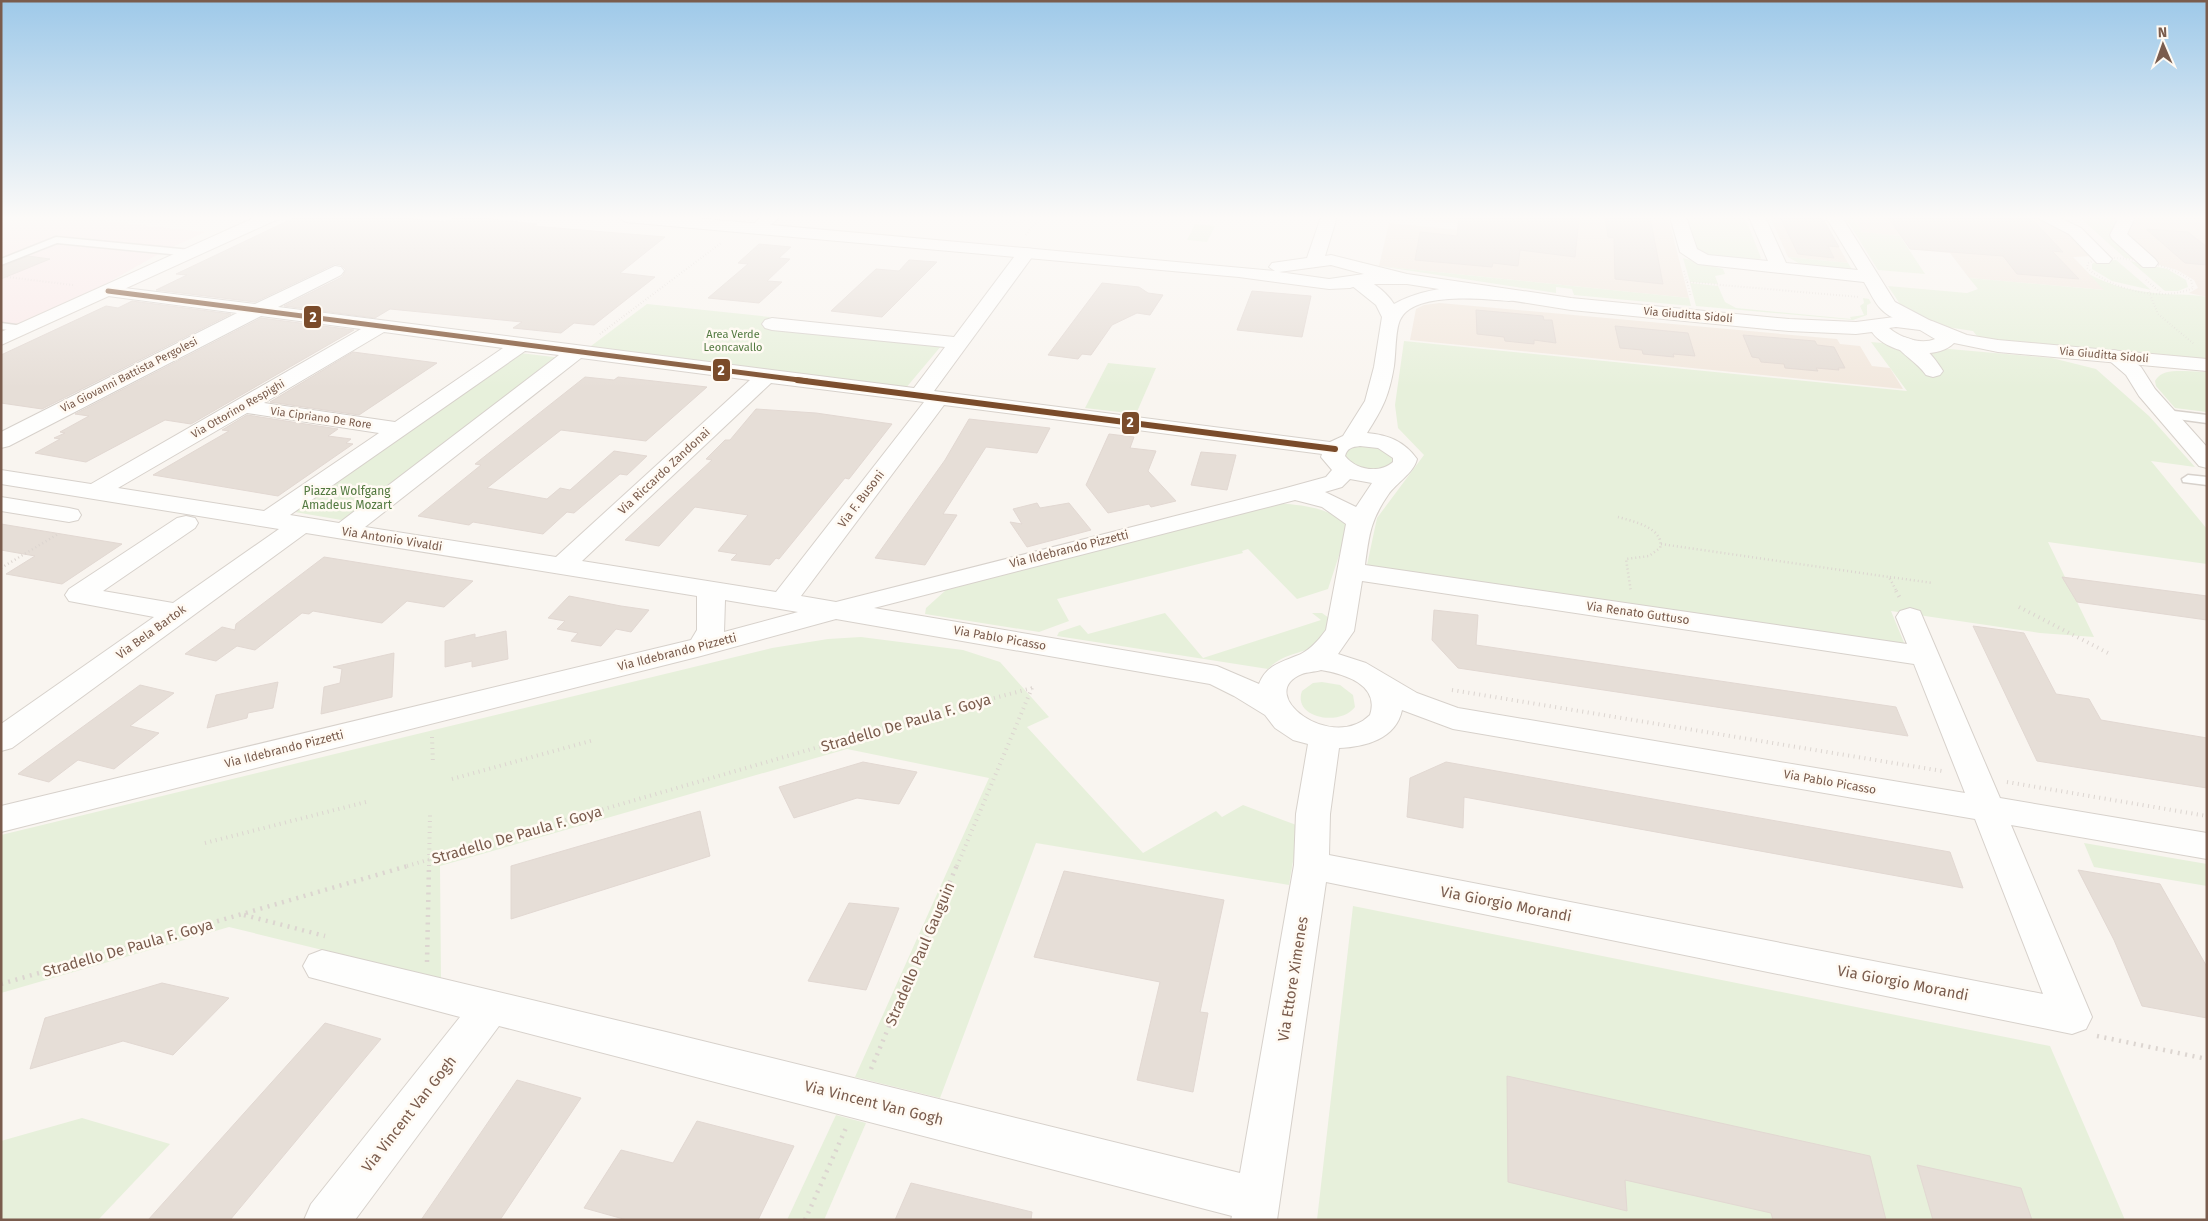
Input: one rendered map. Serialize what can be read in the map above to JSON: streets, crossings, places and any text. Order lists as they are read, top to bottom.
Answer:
{
  "streets": {
    "street": [
      "Via Giuditta Sidoli",
      "Via Giovanni Battista Pergolesi",
      "Via Ottorino Respighi",
      "Via Cipriano De Rore",
      "Via Riccardo Zandonai",
      "Via F. Busoni",
      "Via Antonio Vivaldi",
      "Via Ildebrando Pizzetti",
      "Via Renato Guttuso",
      "Via Bela Bartok",
      "Via Pablo Picasso",
      "Via Giorgio Morandi",
      "Via Ettore Ximenes",
      "Via Vincent Van Gogh"
    ],
    "path": ["Stradello De Paula F. Goya", "Stradello Paul Gauguin"]
  },
  "crossings": [
    ["Via Ottorino Respighi", "Via Cipriano De Rore"],
    ["Via Ottorino Respighi", "Via Antonio Vivaldi"],
    ["Via Riccardo Zandonai", "Via Antonio Vivaldi"],
    ["Via F. Busoni", "Via Antonio Vivaldi"],
    ["Via F. Busoni", "Via Pablo Picasso"],
    ["Via Antonio Vivaldi", "Via Bela Bartok"],
    ["Via Antonio Vivaldi", "Via Pablo Picasso"],
    ["Via Ildebrando Pizzetti", "Via Pablo Picasso"],
    ["Via Pablo Picasso", "Via Ettore Ximenes"],
    ["Stradello De Paula F. Goya", "Stradello Paul Gauguin"],
    ["Via Giorgio Morandi", "Via Ettore Ximenes"],
    ["Stradello Paul Gauguin", "Via Vincent Van Gogh"],
    ["Via Ettore Ximenes", "Via Vincent Van Gogh"]
  ],
  "parks": ["Area Verde Leoncavallo", "Piazza Wolfgang Amadeus Mozart"],
  "lines": ["transit line 2"],
  "north": "top"
}
